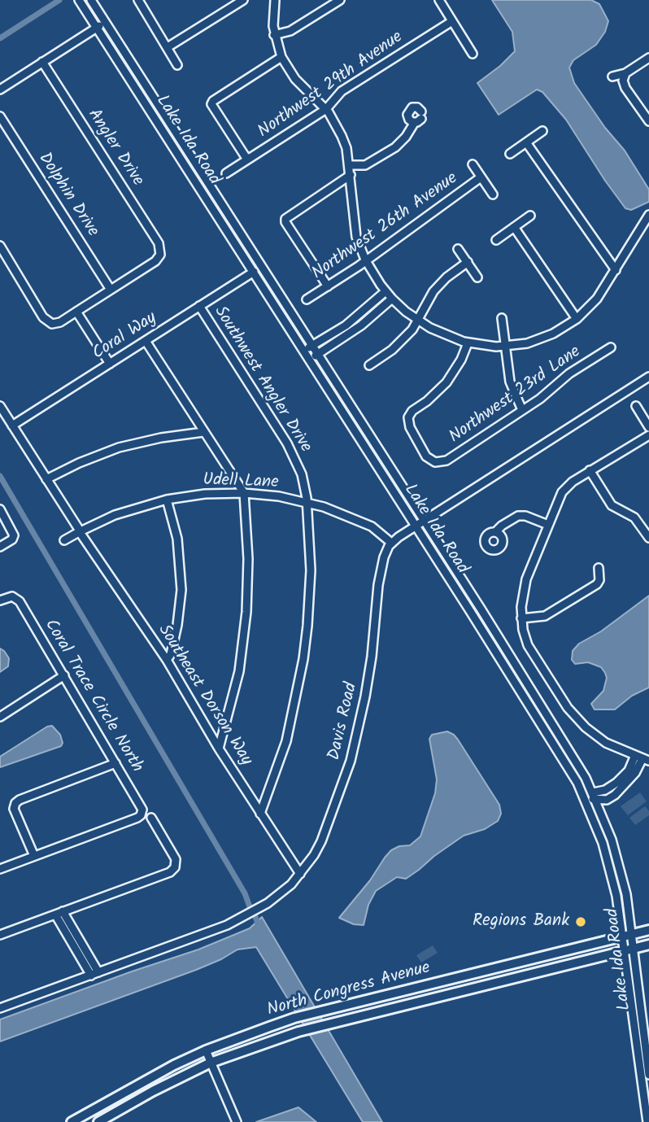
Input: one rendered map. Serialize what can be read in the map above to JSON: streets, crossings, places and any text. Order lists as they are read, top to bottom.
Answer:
{
  "streets": {
    "main road": ["North Congress Avenue"],
    "street": [
      "Northwest 29th Avenue",
      "Lake Ida Road",
      "Angler Drive",
      "Dolphin Drive",
      "Northwest 26th Avenue",
      "Coral Way",
      "Southwest Angler Drive",
      "Northwest 23rd Lane",
      "Udell Lane",
      "Southeast Dorson Way",
      "Coral Trace Circle North",
      "Davis Road"
    ]
  },
  "crossings": [
    ["Lake Ida Road", "Coral Way"],
    ["Lake Ida Road", "North Congress Avenue"],
    ["Angler Drive", "Dolphin Drive"],
    ["Coral Way", "Southwest Angler Drive"],
    ["Coral Way", "Southeast Dorson Way"],
    ["Southwest Angler Drive", "Udell Lane"],
    ["Southwest Angler Drive", "Southeast Dorson Way"],
    ["Udell Lane", "Southeast Dorson Way"],
    ["Udell Lane", "Davis Road"],
    ["Southeast Dorson Way", "Davis Road"]
  ],
  "places": ["Regions Bank"]
}
